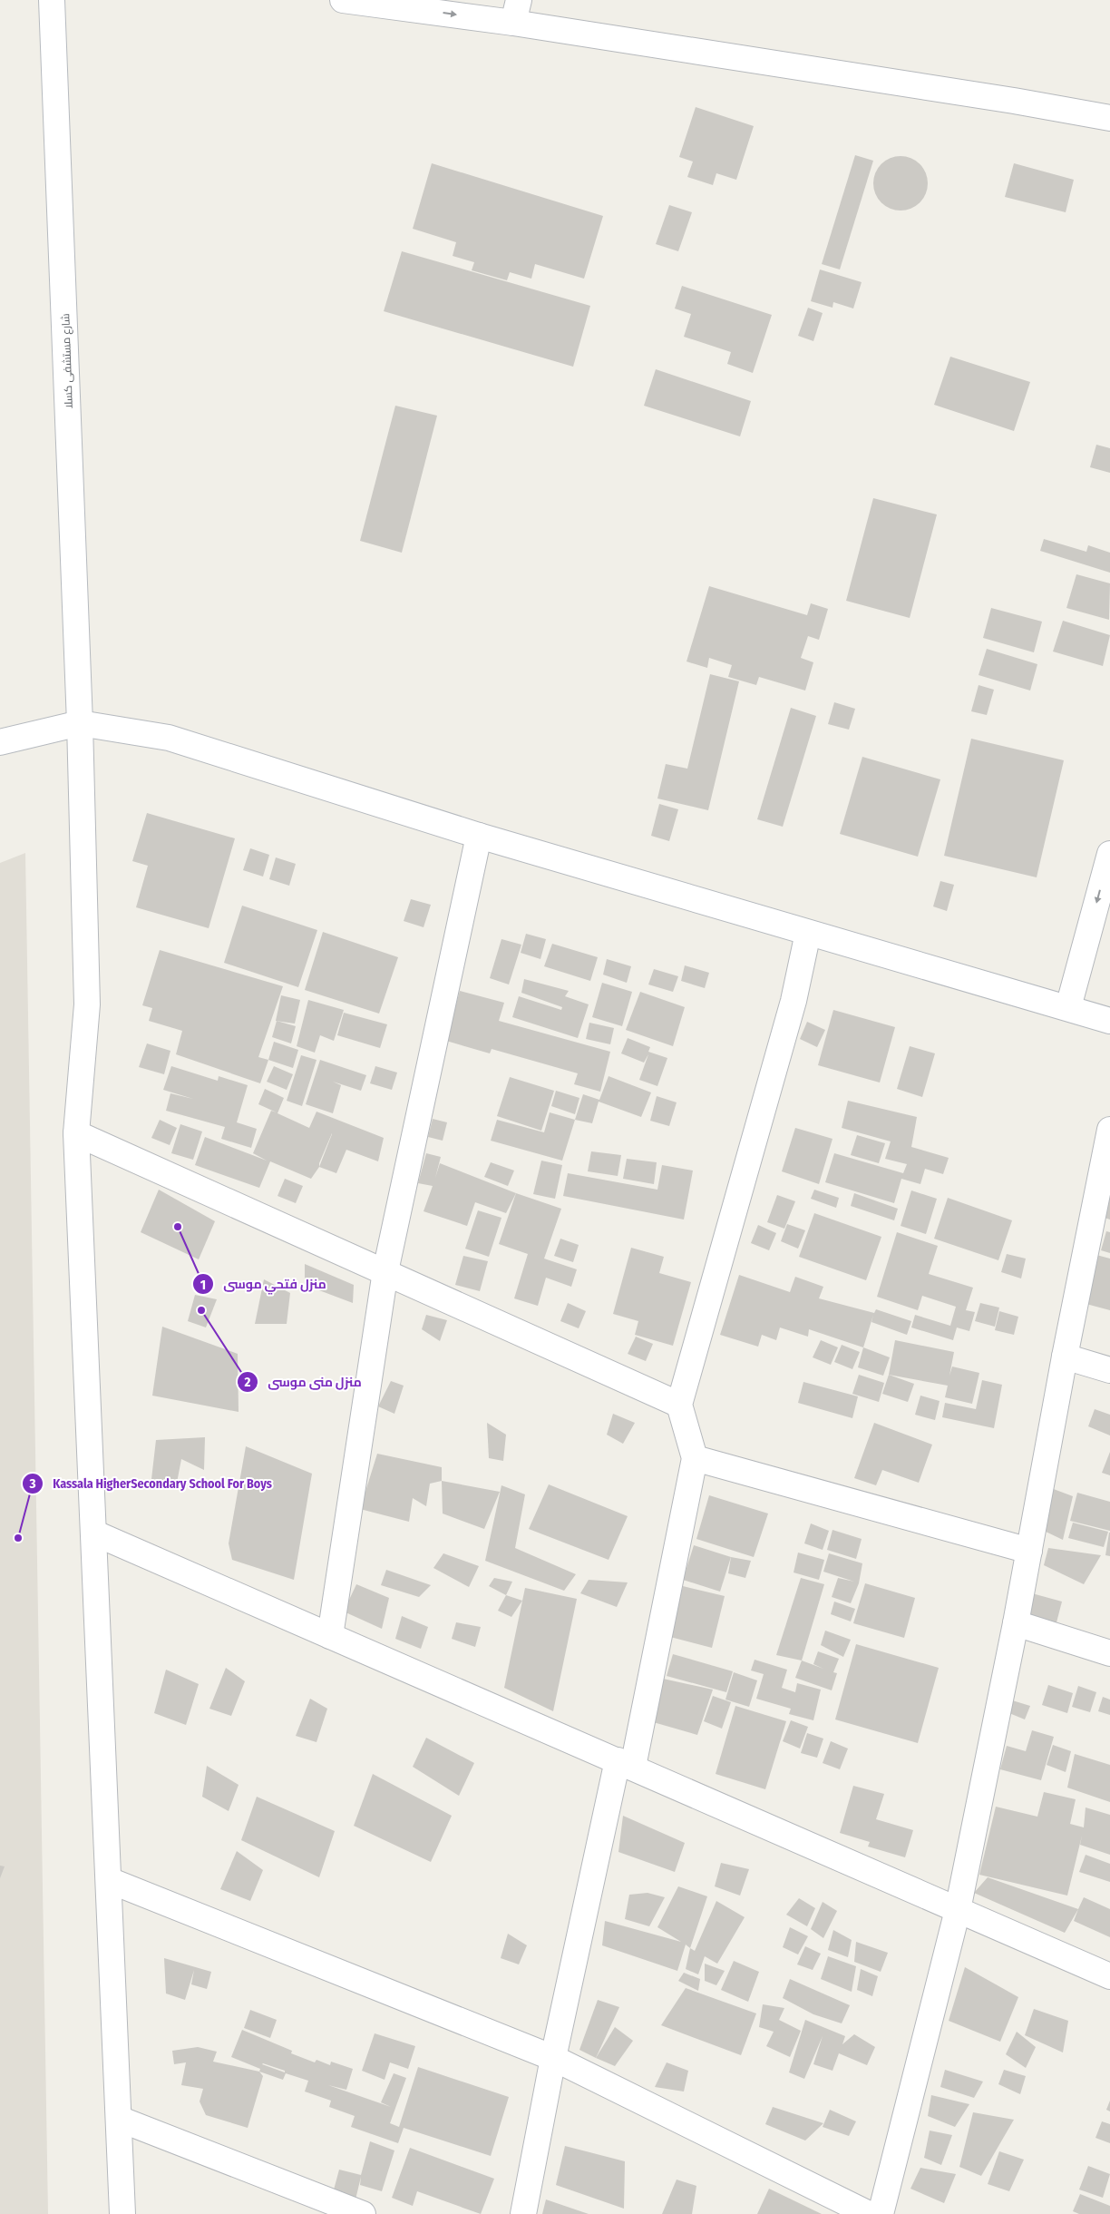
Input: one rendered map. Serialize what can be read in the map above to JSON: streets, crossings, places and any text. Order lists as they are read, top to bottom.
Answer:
{
  "streets": {
    "street": ["شارع مستشفى كسلا"]
  },
  "places": ["منزل فتحي موسى", "منزل منى موسى", "Kassala HigherSecondary School For Boys"]
}
